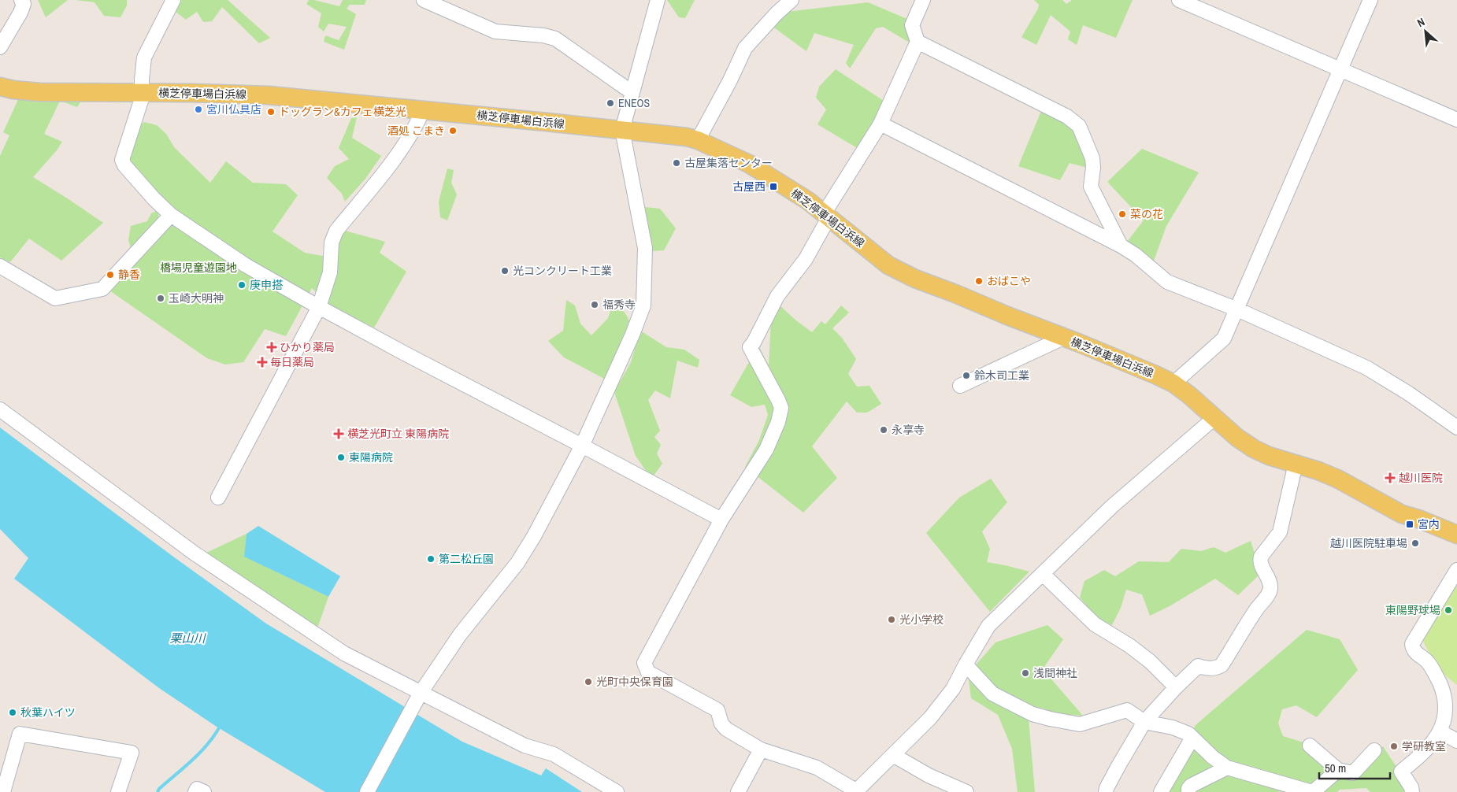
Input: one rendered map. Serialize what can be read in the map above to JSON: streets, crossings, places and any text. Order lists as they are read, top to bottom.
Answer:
{
  "streets": {
    "main road": ["横芝停車場白浜線"]
  },
  "water": ["栗山川"],
  "parks": ["橋場児童遊園地"],
  "places": {
    "other": [
      "ENEOS",
      "宮川仏具店",
      "ドッグラン&カフェ横芝光",
      "酒処 こまき",
      "古屋集落センター",
      "菜の花",
      "光コンクリート工業",
      "静香",
      "おばこや",
      "庚申搭",
      "玉崎大明神",
      "福秀寺",
      "鈴木司工業",
      "永享寺",
      "東陽病院",
      "越川医院駐車場",
      "第二松丘園",
      "東陽野球場",
      "光小学校",
      "浅間神社",
      "光町中央保育園",
      "秋葉ハイツ",
      "学研教室"
    ],
    "transit": ["古屋西", "宮内"],
    "health": [
      "ひかり薬局",
      "毎日薬局",
      "横芝光町立 東陽病院",
      "越川医院"
    ]
  },
  "scale_bar": "50 m",
  "north": "top left"
}
